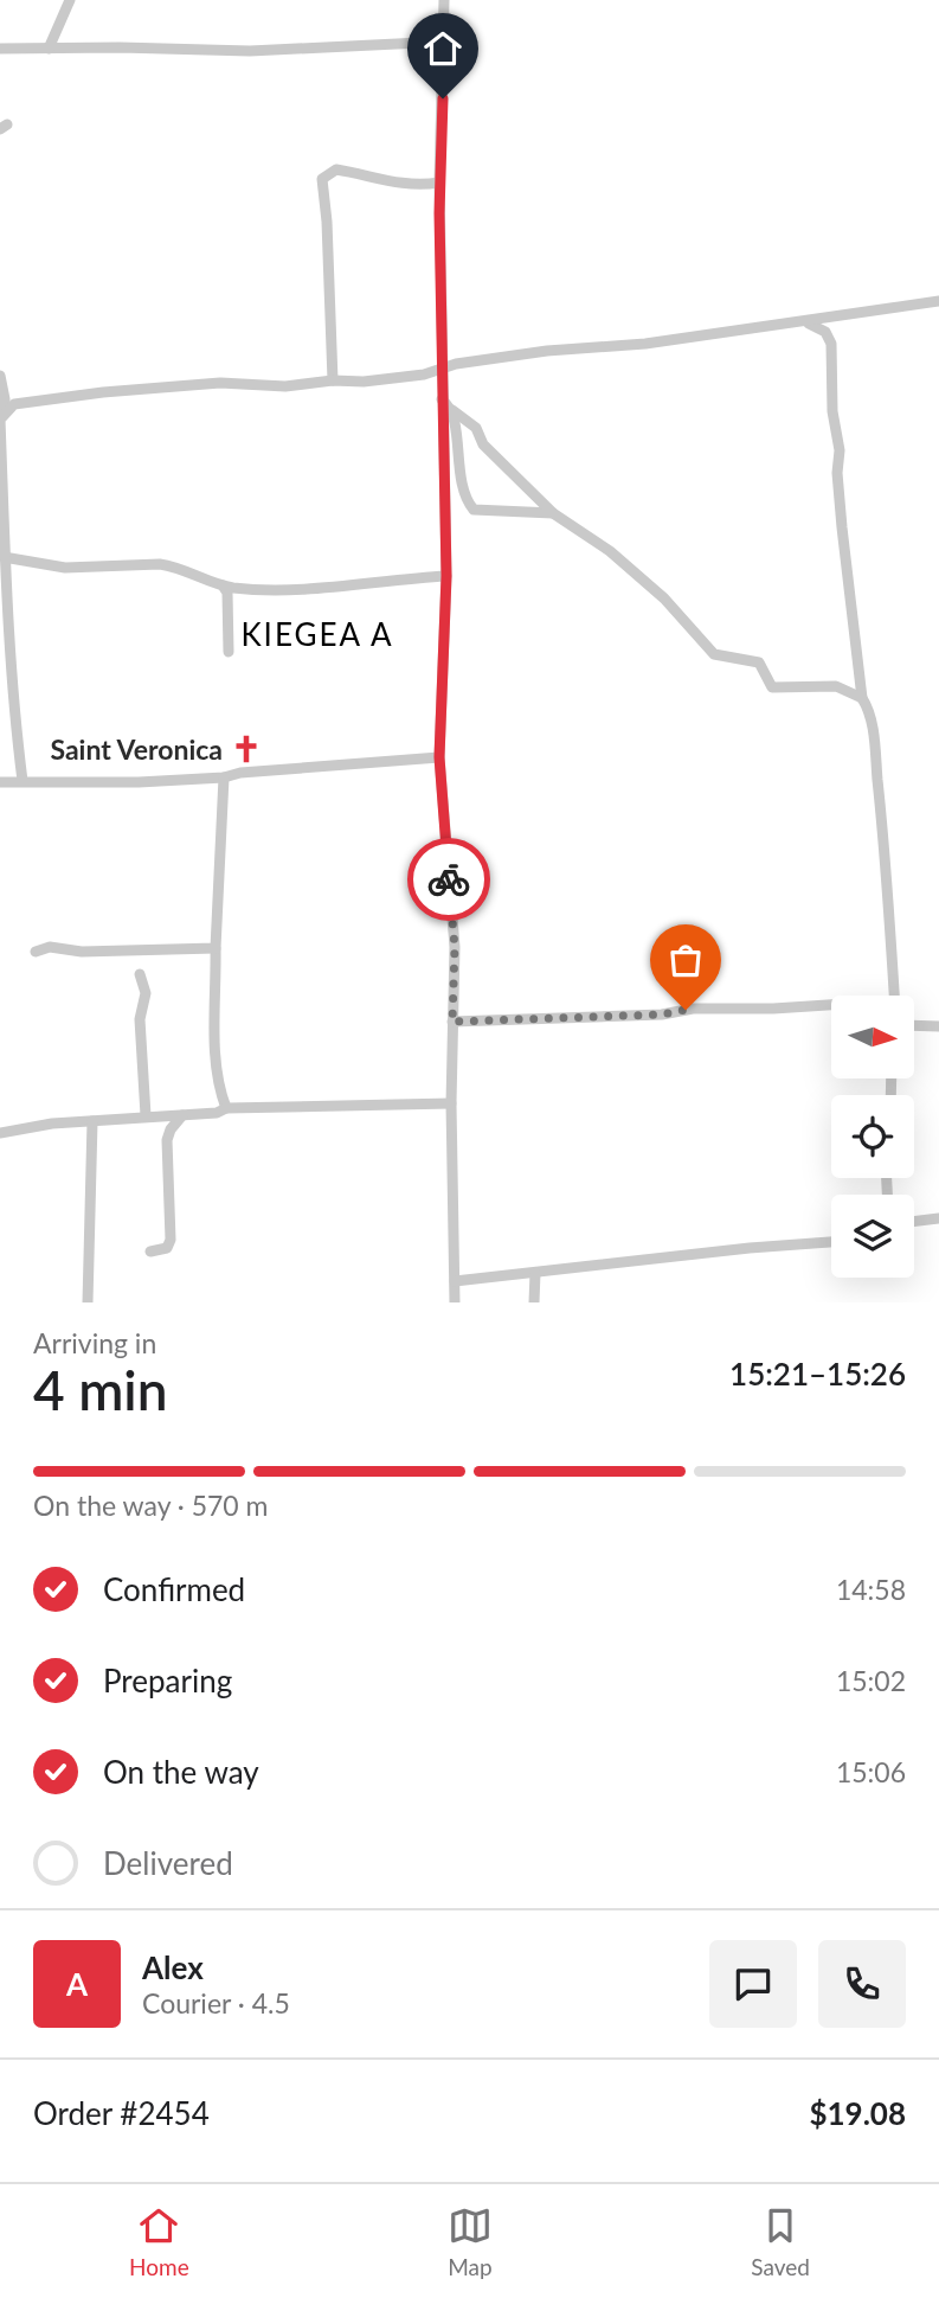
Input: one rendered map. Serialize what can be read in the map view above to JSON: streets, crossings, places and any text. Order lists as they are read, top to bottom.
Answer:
{
  "districts": ["KIEGEA A"],
  "places": {
    "church": ["Saint Veronica"]
  },
  "north": "right",
  "page": {
    "heading": ["4 min", "Arriving in", "15:21–15:26"],
    "panel": [
      "Alex",
      "Courier · 4.5",
      "Order #2454",
      "$19.08"
    ],
    "bar": "On the way · 570 m",
    "list": [
      ["Confirmed", "14:58"],
      ["Preparing", "15:02"],
      ["On the way", "15:06"],
      "Delivered"
    ],
    "round": "A",
    "tabs": ["Home", "Map", "Saved"]
  }
}
